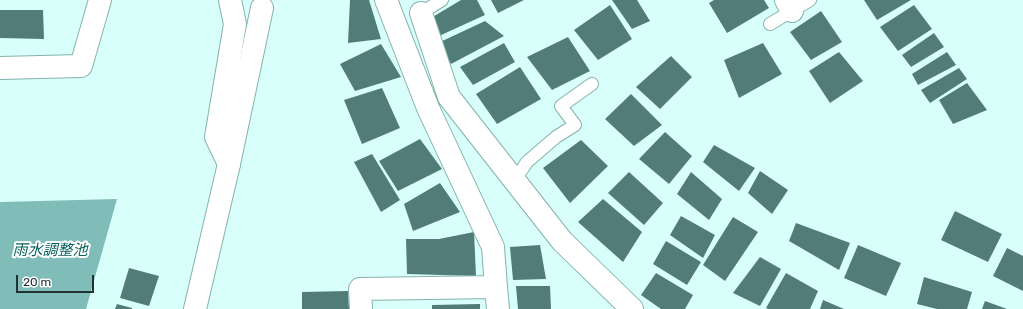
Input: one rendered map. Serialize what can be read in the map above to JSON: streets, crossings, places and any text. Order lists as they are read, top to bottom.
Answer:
{
  "water": ["雨水調整池"],
  "scale_bar": "20 m"
}
